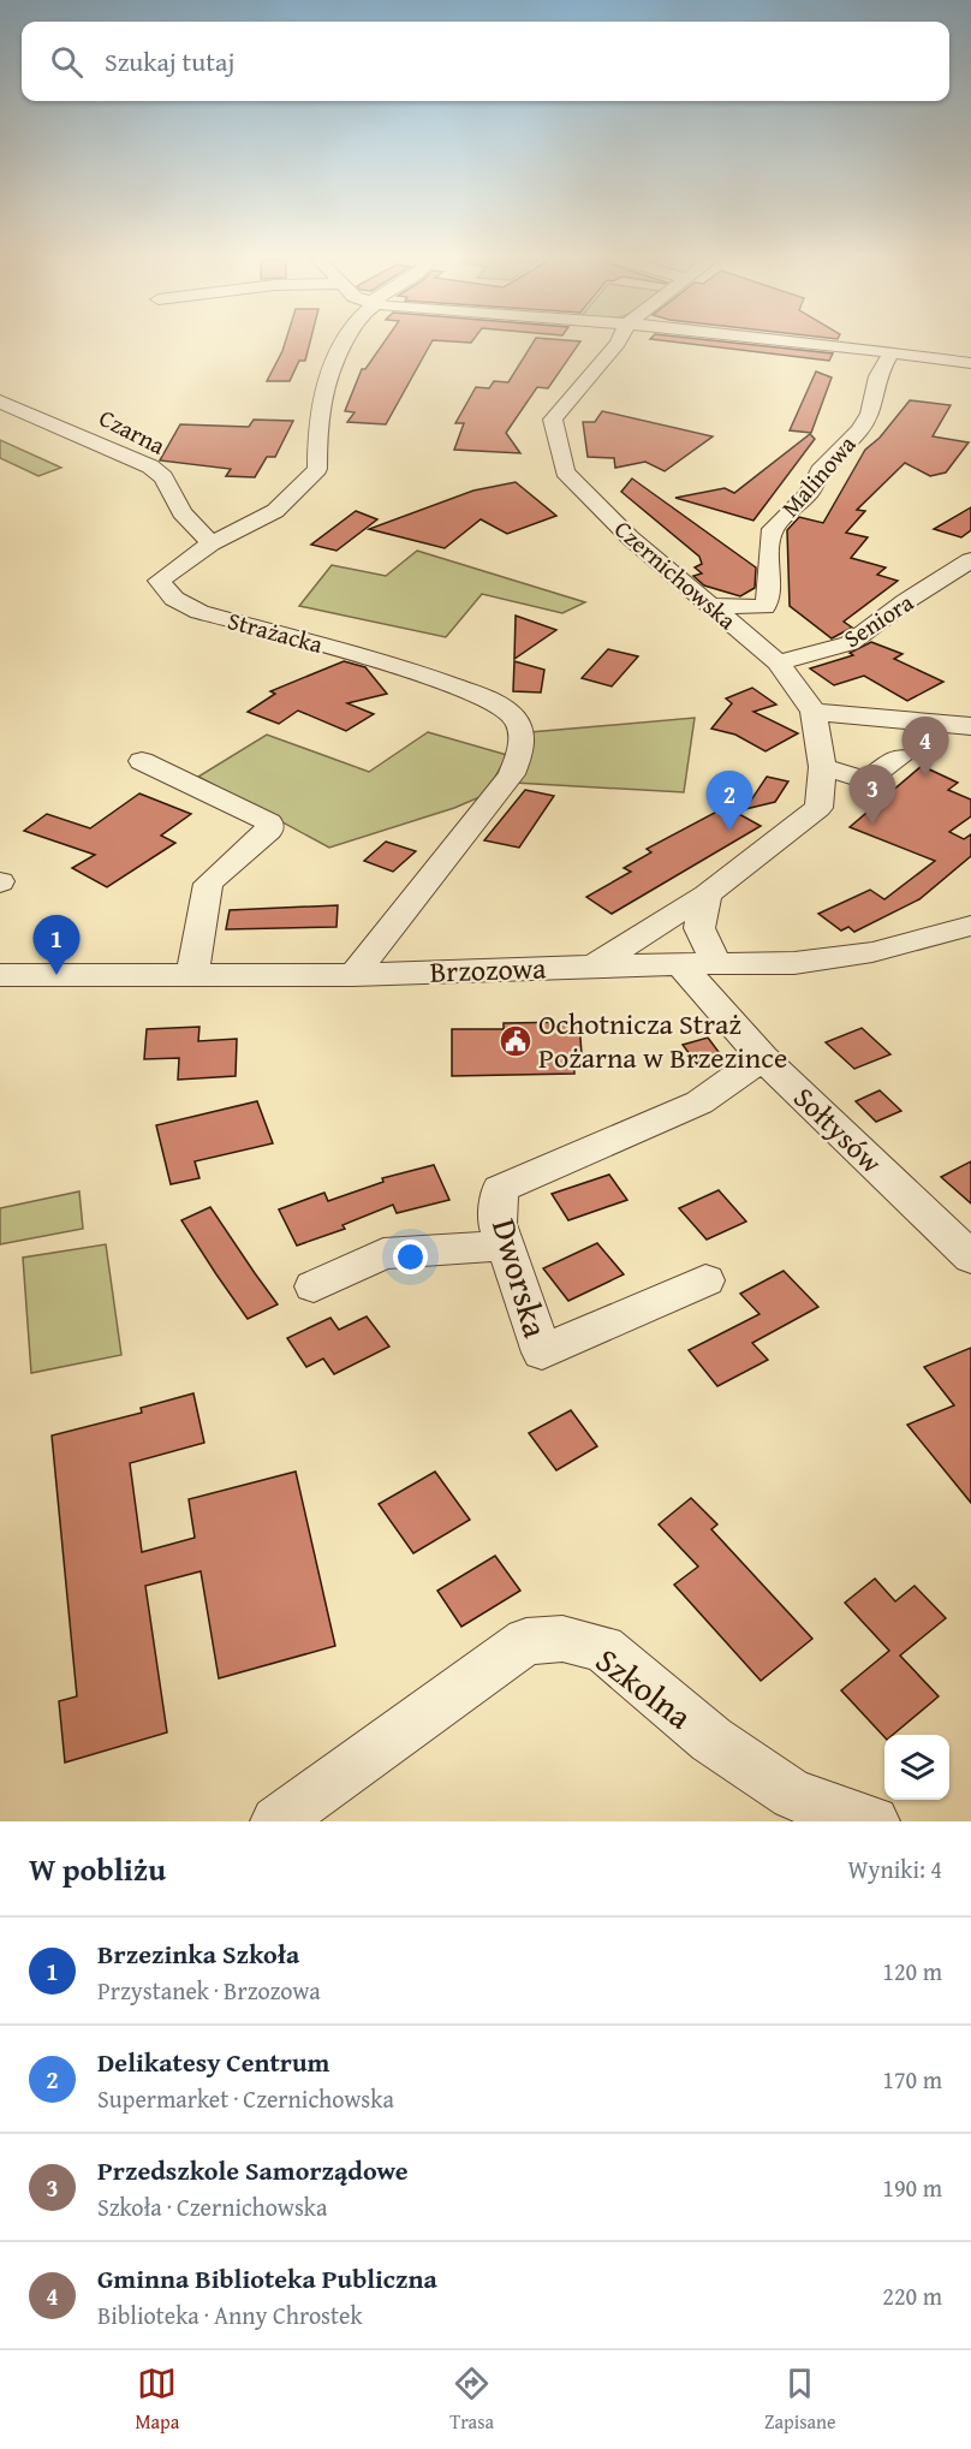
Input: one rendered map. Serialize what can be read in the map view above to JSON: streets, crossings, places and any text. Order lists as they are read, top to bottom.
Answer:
{
  "streets": {
    "street": [
      "Czarna",
      "Malinowa",
      "Czernichowska",
      "Seniora",
      "Strażacka",
      "Brzozowa",
      "Sołtysów",
      "Dworska",
      "Szkolna"
    ]
  },
  "crossings": [
    ["Czarna", "Strażacka"],
    ["Malinowa", "Czernichowska"],
    ["Malinowa", "Seniora"],
    ["Czernichowska", "Seniora"],
    ["Czernichowska", "Brzozowa"],
    ["Strażacka", "Brzozowa"],
    ["Brzozowa", "Sołtysów"],
    ["Sołtysów", "Dworska"]
  ],
  "places": {
    "public building": ["Ochotnicza Straż Pożarna w Brzezince"]
  },
  "page": {
    "search": "Szukaj tutaj",
    "pins": [
      "4",
      "3",
      "2",
      "1"
    ],
    "heading": ["W pobliżu", "Wyniki: 4"],
    "list": [
      {
        "mark": "1",
        "name": "Brzezinka Szkoła",
        "note": "Przystanek · Brzozowa",
        "value": "120 m"
      },
      {
        "mark": "2",
        "name": "Delikatesy Centrum",
        "note": "Supermarket · Czernichowska",
        "value": "170 m"
      },
      {
        "mark": "3",
        "name": "Przedszkole Samorządowe",
        "note": "Szkoła · Czernichowska",
        "value": "190 m"
      },
      {
        "mark": "4",
        "name": "Gminna Biblioteka Publiczna",
        "note": "Biblioteka · Anny Chrostek",
        "value": "220 m"
      }
    ],
    "nav": ["Mapa", "Trasa", "Zapisane"]
  }
}
